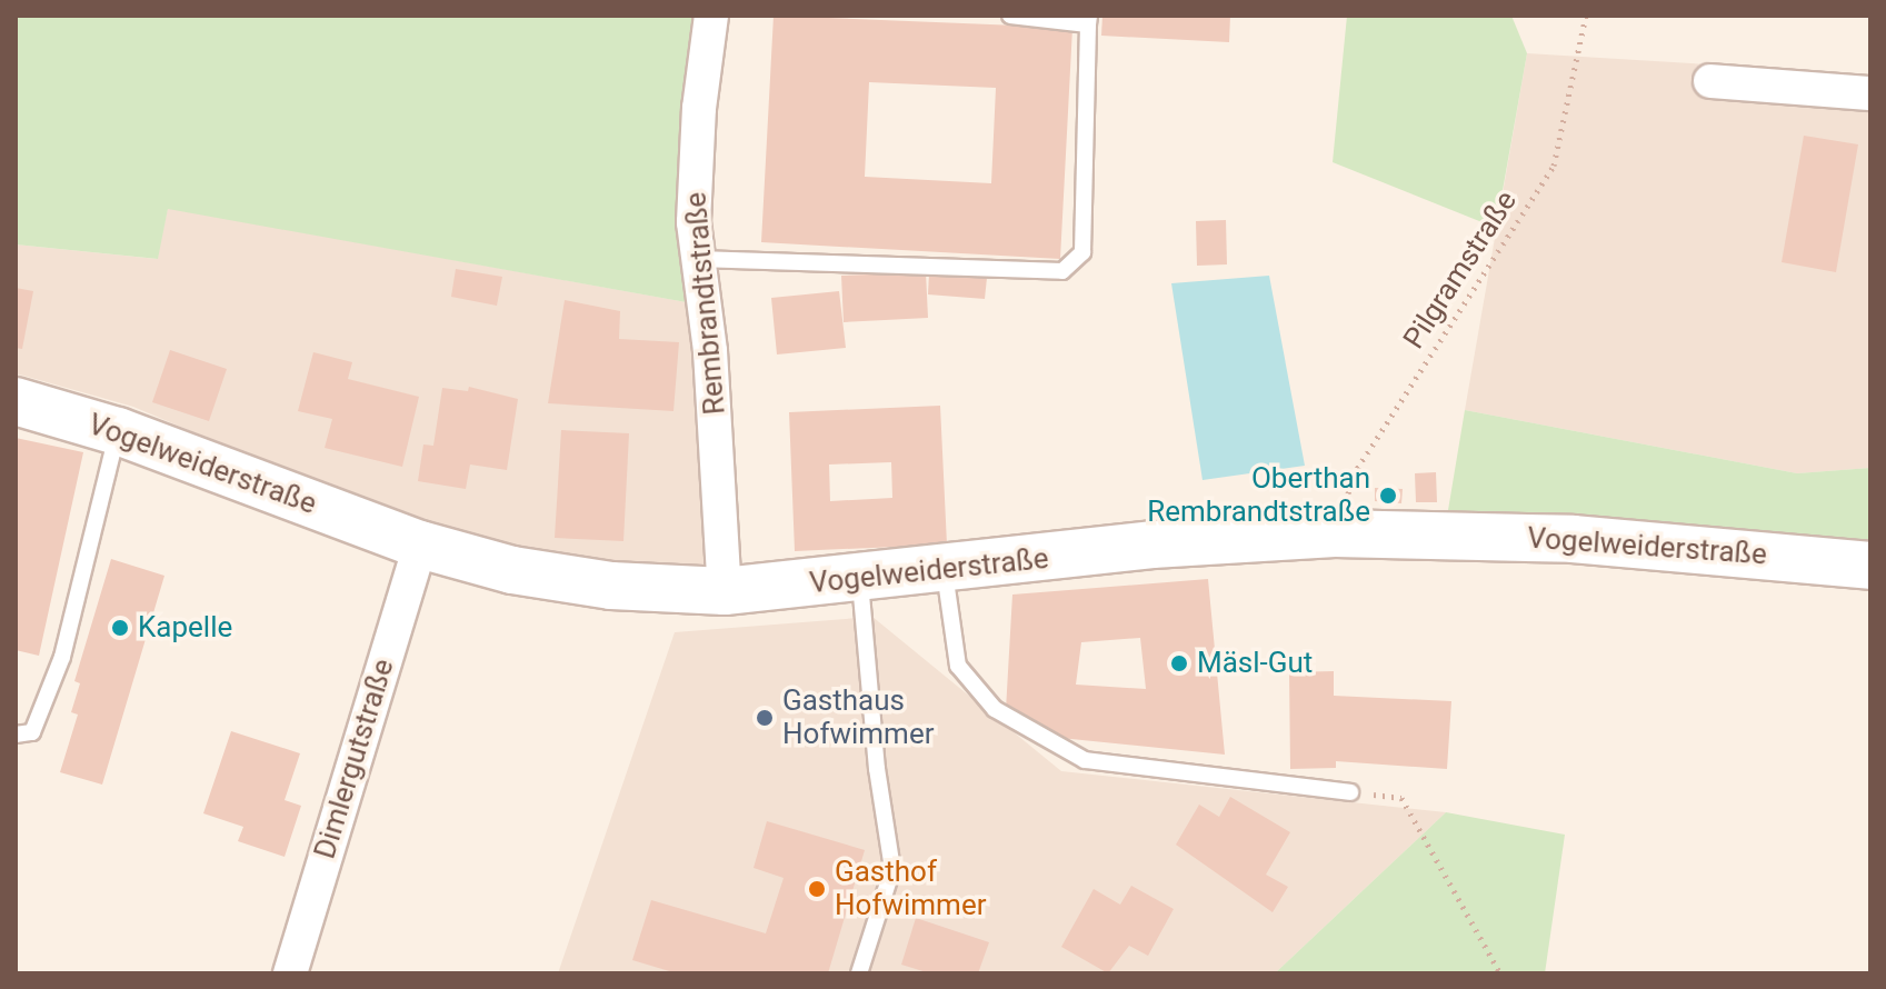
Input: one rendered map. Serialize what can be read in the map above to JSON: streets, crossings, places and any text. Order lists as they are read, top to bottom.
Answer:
{
  "streets": {
    "main road": ["Vogelweiderstraße"],
    "street": ["Rembrandtstraße", "Dimlergutstraße"],
    "path": ["Pilgramstraße"]
  },
  "crossings": [
    ["Pilgramstraße", "Vogelweiderstraße"],
    ["Rembrandtstraße", "Vogelweiderstraße"],
    ["Vogelweiderstraße", "Dimlergutstraße"]
  ],
  "places": [
    "Oberthan Rembrandtstraße",
    "Kapelle",
    "Mäsl-Gut",
    "Gasthaus Hofwimmer",
    "Gasthof Hofwimmer"
  ]
}
